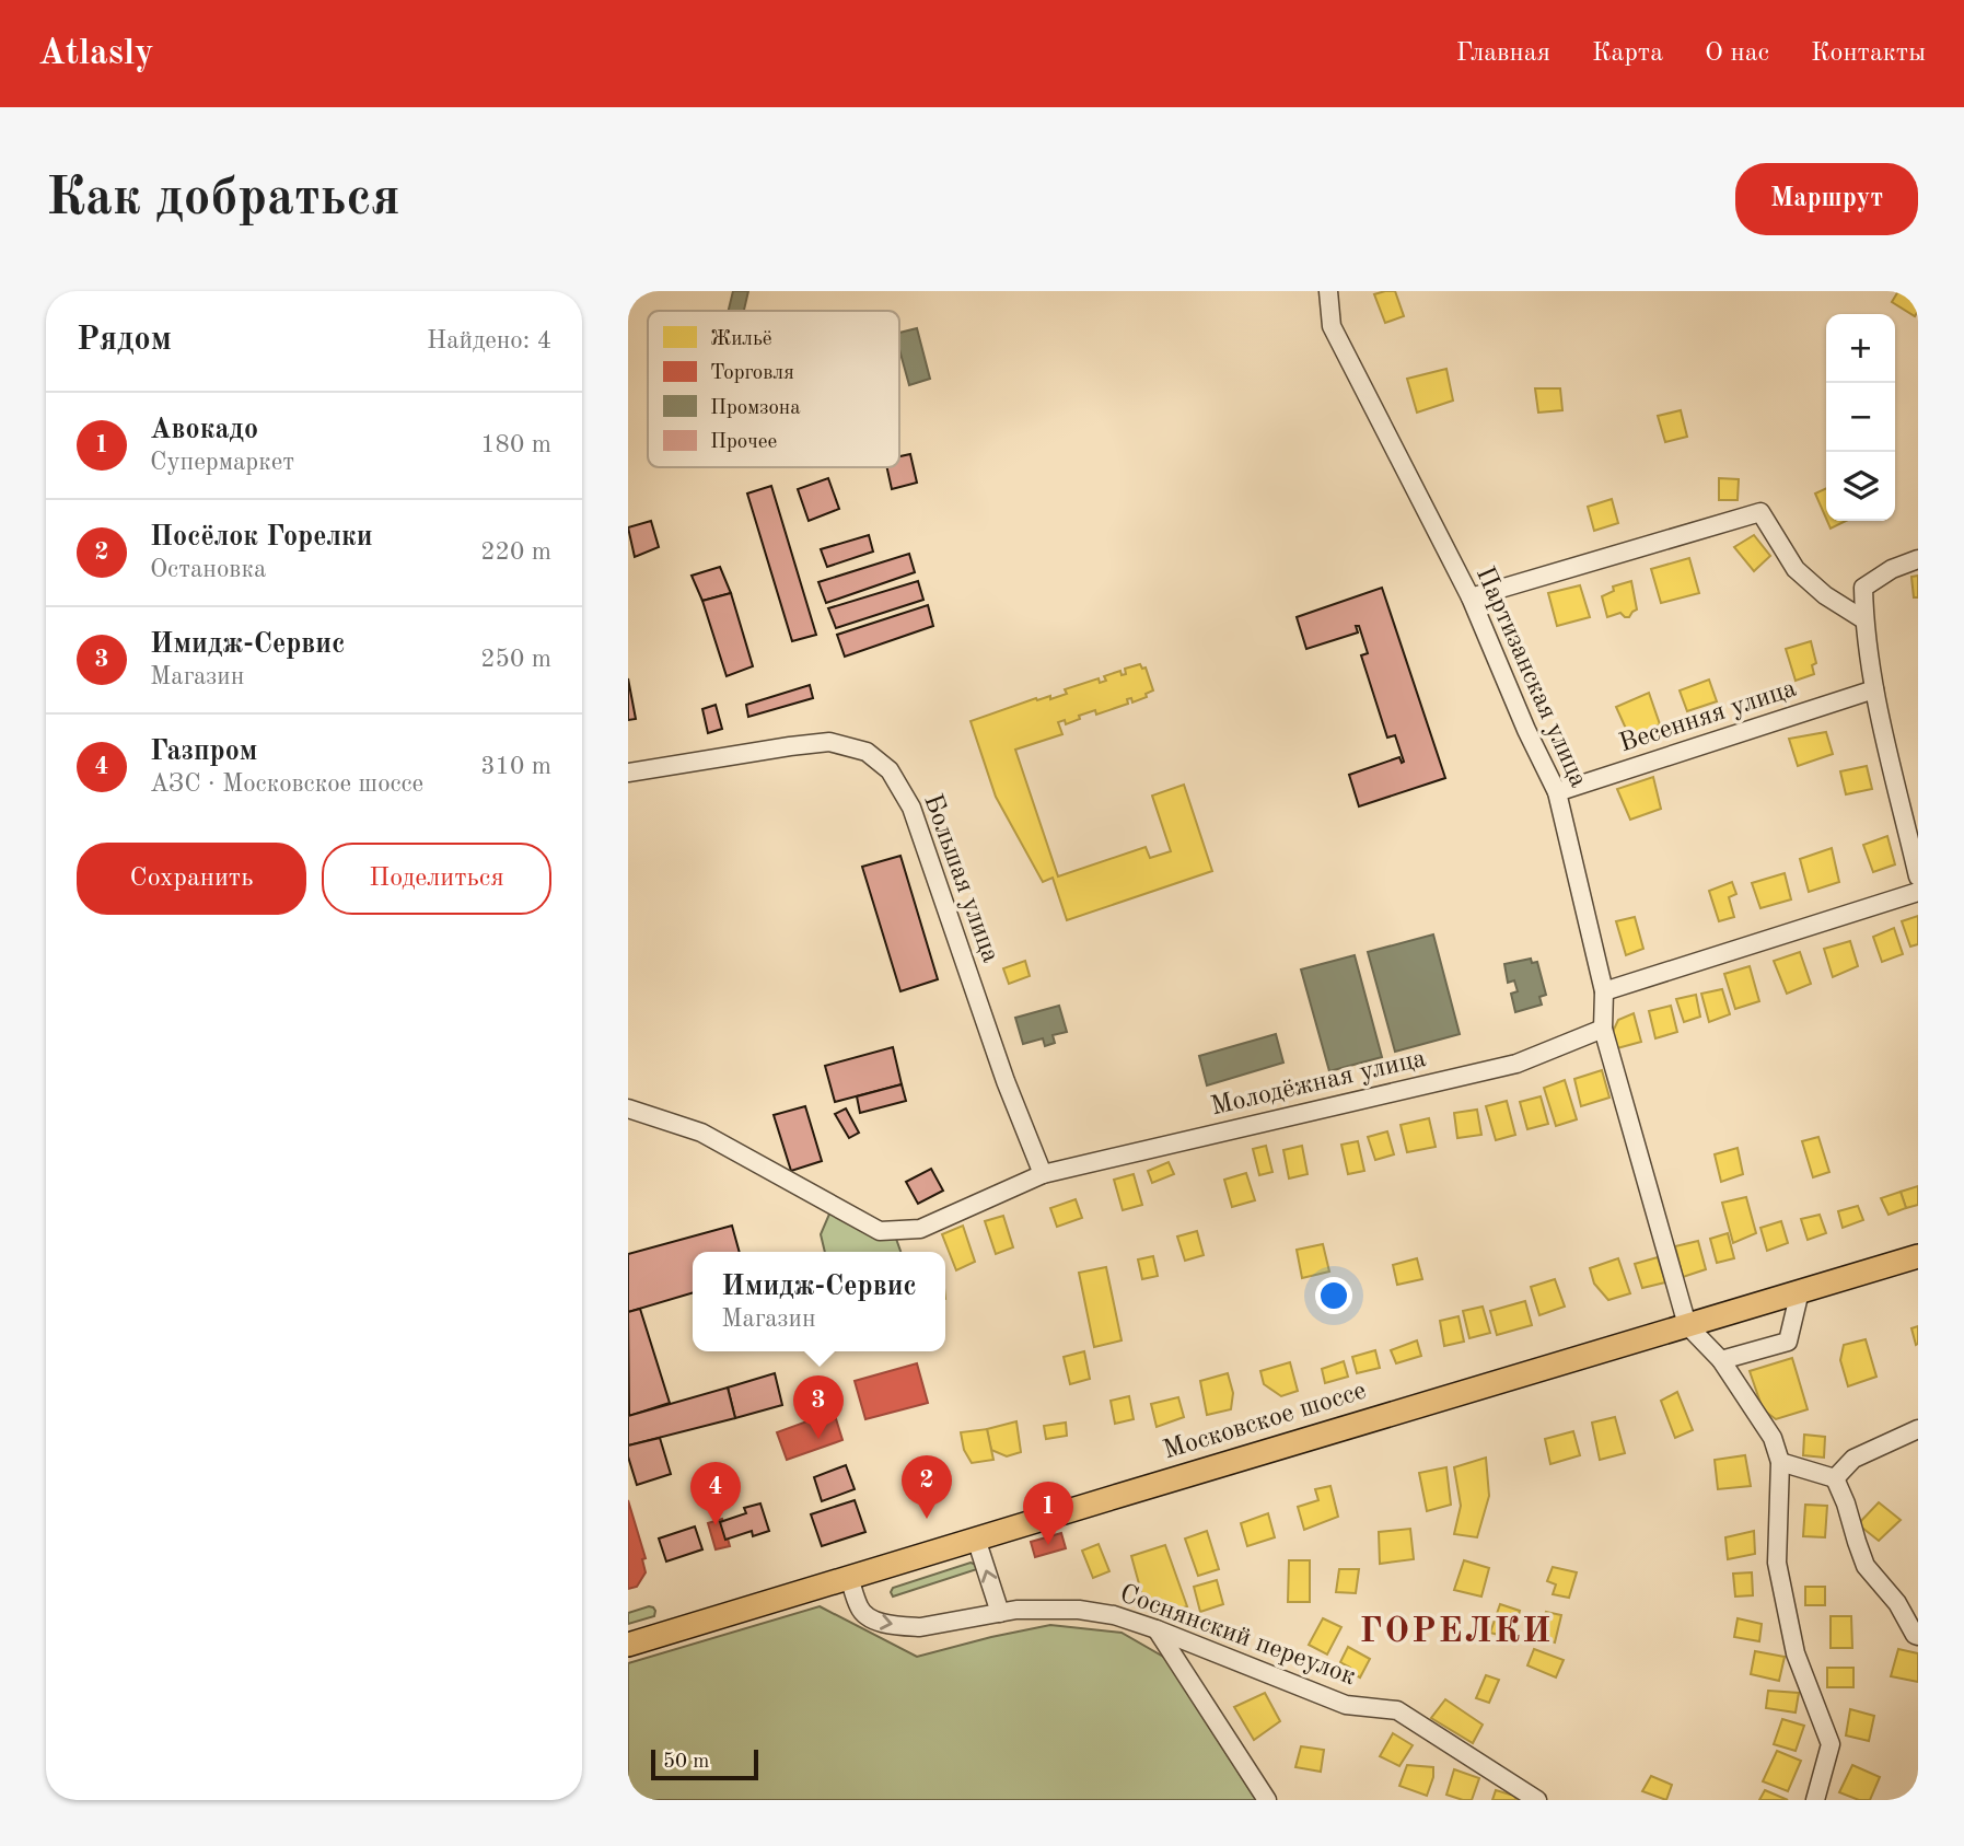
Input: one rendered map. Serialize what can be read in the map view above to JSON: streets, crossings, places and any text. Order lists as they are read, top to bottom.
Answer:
{
  "streets": {
    "main road": ["Московское шоссе"],
    "street": [
      "Партизанская улица",
      "Весенняя улица",
      "Большая улица",
      "Молодёжная улица",
      "Соснянский переулок"
    ]
  },
  "crossings": [
    ["Партизанская улица", "Весенняя улица"],
    ["Партизанская улица", "Молодёжная улица"],
    ["Партизанская улица", "Московское шоссе"],
    ["Большая улица", "Молодёжная улица"],
    ["Московское шоссе", "Соснянский переулок"]
  ],
  "districts": ["ГОРЕЛКИ"],
  "legend": [
    "Жильё",
    "Торговля",
    "Промзона",
    "Прочее"
  ],
  "scale_bar": "50 m",
  "page": {
    "header": "Atlasly",
    "nav": [
      "Главная",
      "Карта",
      "О нас",
      "Контакты"
    ],
    "buttons": [
      "Маршрут",
      ["Сохранить", "Поделиться"]
    ],
    "title": "Как добраться",
    "heading": ["Рядом", "Найдено: 4"],
    "map_buttons": ["+", "−"],
    "list": [
      {
        "mark": "1",
        "name": "Авокадо",
        "note": "Супермаркет",
        "value": "180 m"
      },
      {
        "mark": "2",
        "name": "Посёлок Горелки",
        "note": "Остановка",
        "value": "220 m"
      },
      {
        "mark": "3",
        "name": "Имидж-Сервис",
        "note": "Магазин",
        "value": "250 m"
      },
      {
        "mark": "4",
        "name": "Газпром",
        "note": "АЗС · Московское шоссе",
        "value": "310 m"
      }
    ],
    "popup": ["Имидж-Сервис", "Магазин"],
    "pins": [
      "3",
      "2",
      "4",
      "1"
    ],
    "scale": "50 m"
  }
}
